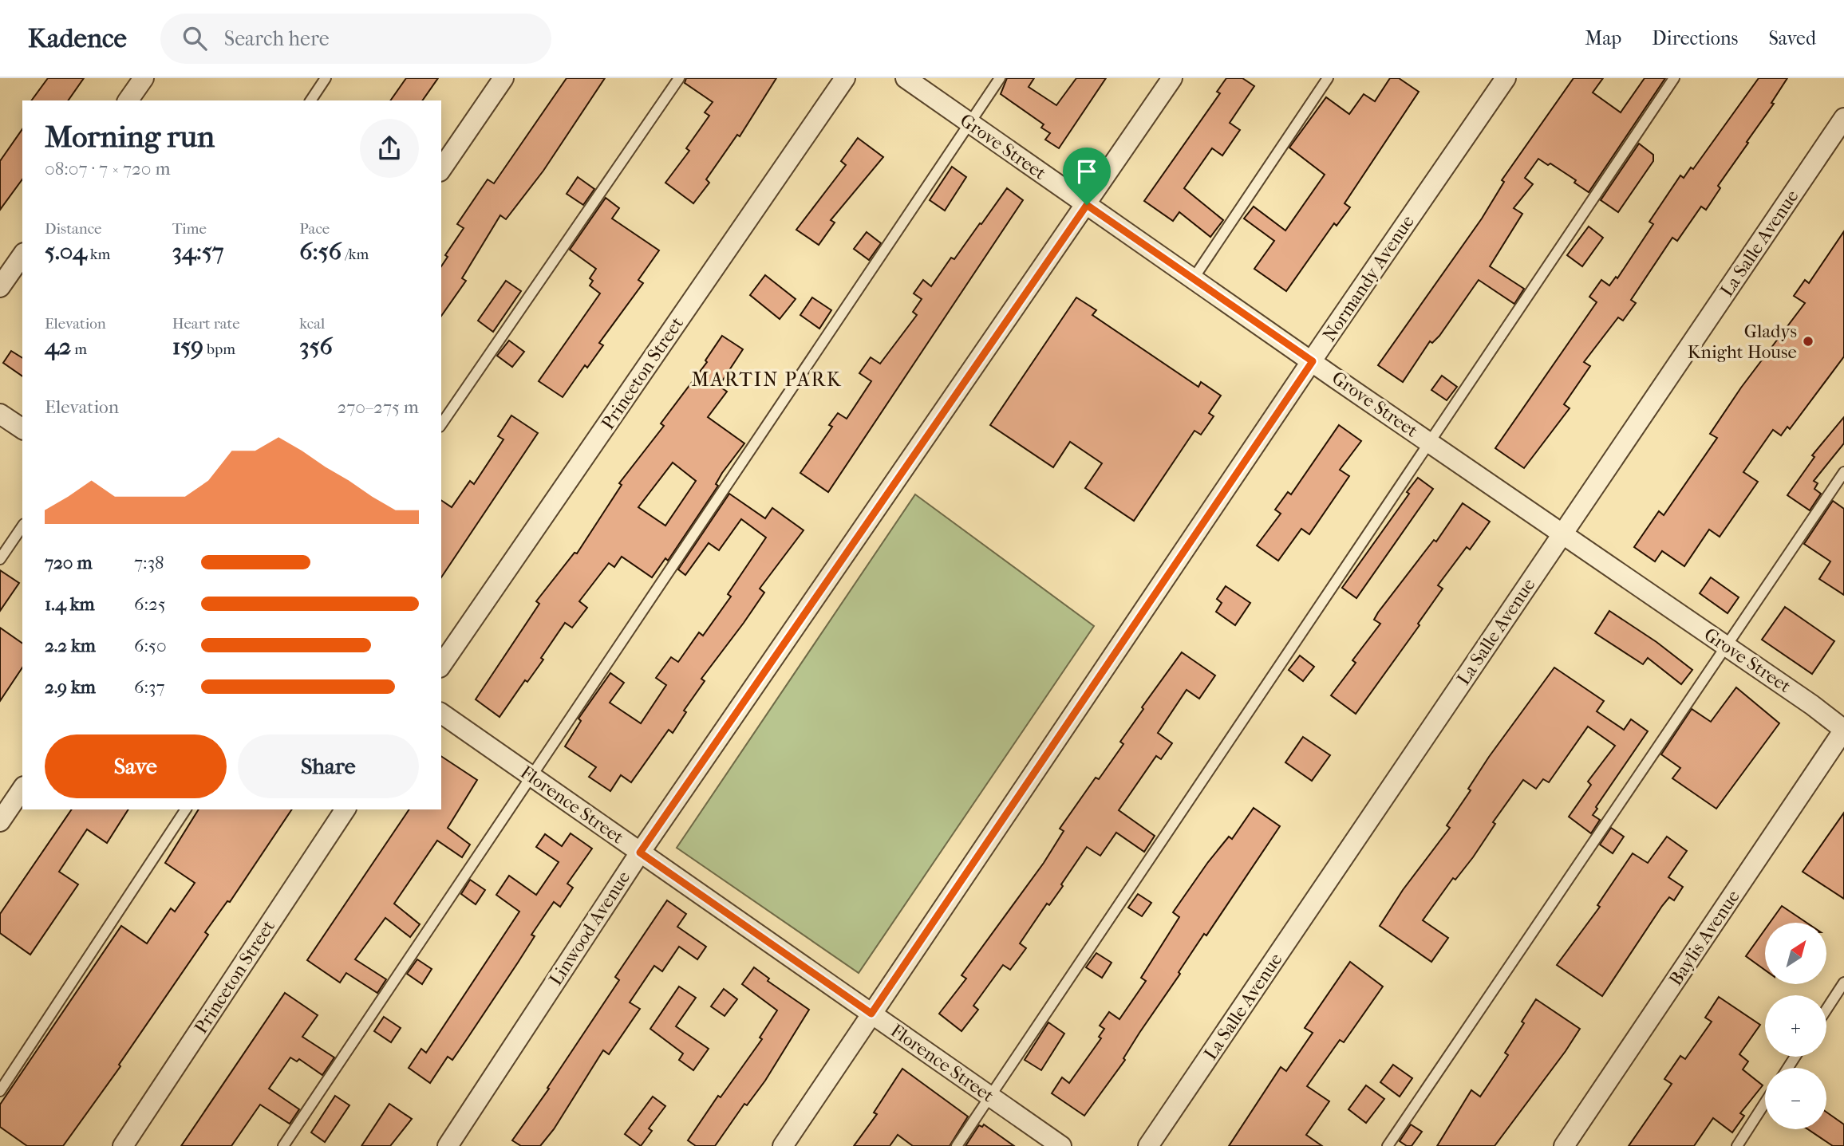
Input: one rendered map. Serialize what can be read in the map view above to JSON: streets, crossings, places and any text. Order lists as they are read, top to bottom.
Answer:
{
  "streets": {
    "street": [
      "Grove Street",
      "La Salle Avenue",
      "Normandy Avenue",
      "Princeton Street",
      "Florence Street",
      "Linwood Avenue",
      "Baylis Avenue"
    ]
  },
  "crossings": [
    ["Grove Street", "La Salle Avenue"],
    ["Grove Street", "Normandy Avenue"],
    ["Grove Street", "Linwood Avenue"],
    ["Grove Street", "Baylis Avenue"],
    ["Normandy Avenue", "Florence Street"],
    ["Florence Street", "Linwood Avenue"]
  ],
  "districts": ["MARTIN PARK"],
  "places": ["Gladys Knight House"],
  "north": "top right",
  "page": {
    "header": "Kadence",
    "search": "Search here",
    "nav": ["Map", "Directions", "Saved"],
    "heading": ["Morning run", "08:07 · 7 × 720 m"],
    "stats": [
      ["Distance", "5.04 km"],
      ["Time", "34:57"],
      ["Pace", "6:56 /km"],
      ["Elevation", "42 m"],
      ["Heart rate", "159 bpm"],
      ["kcal", "356"]
    ],
    "chart": ["Elevation", "270–275 m"],
    "list": [
      {
        "name": "720 m",
        "note": "7:38"
      },
      {
        "name": "1.4 km",
        "note": "6:25"
      },
      {
        "name": "2.2 km",
        "note": "6:50"
      },
      {
        "name": "2.9 km",
        "note": "6:37"
      }
    ],
    "buttons": ["Save", "Share"],
    "map_buttons": ["+", "−"]
  }
}
